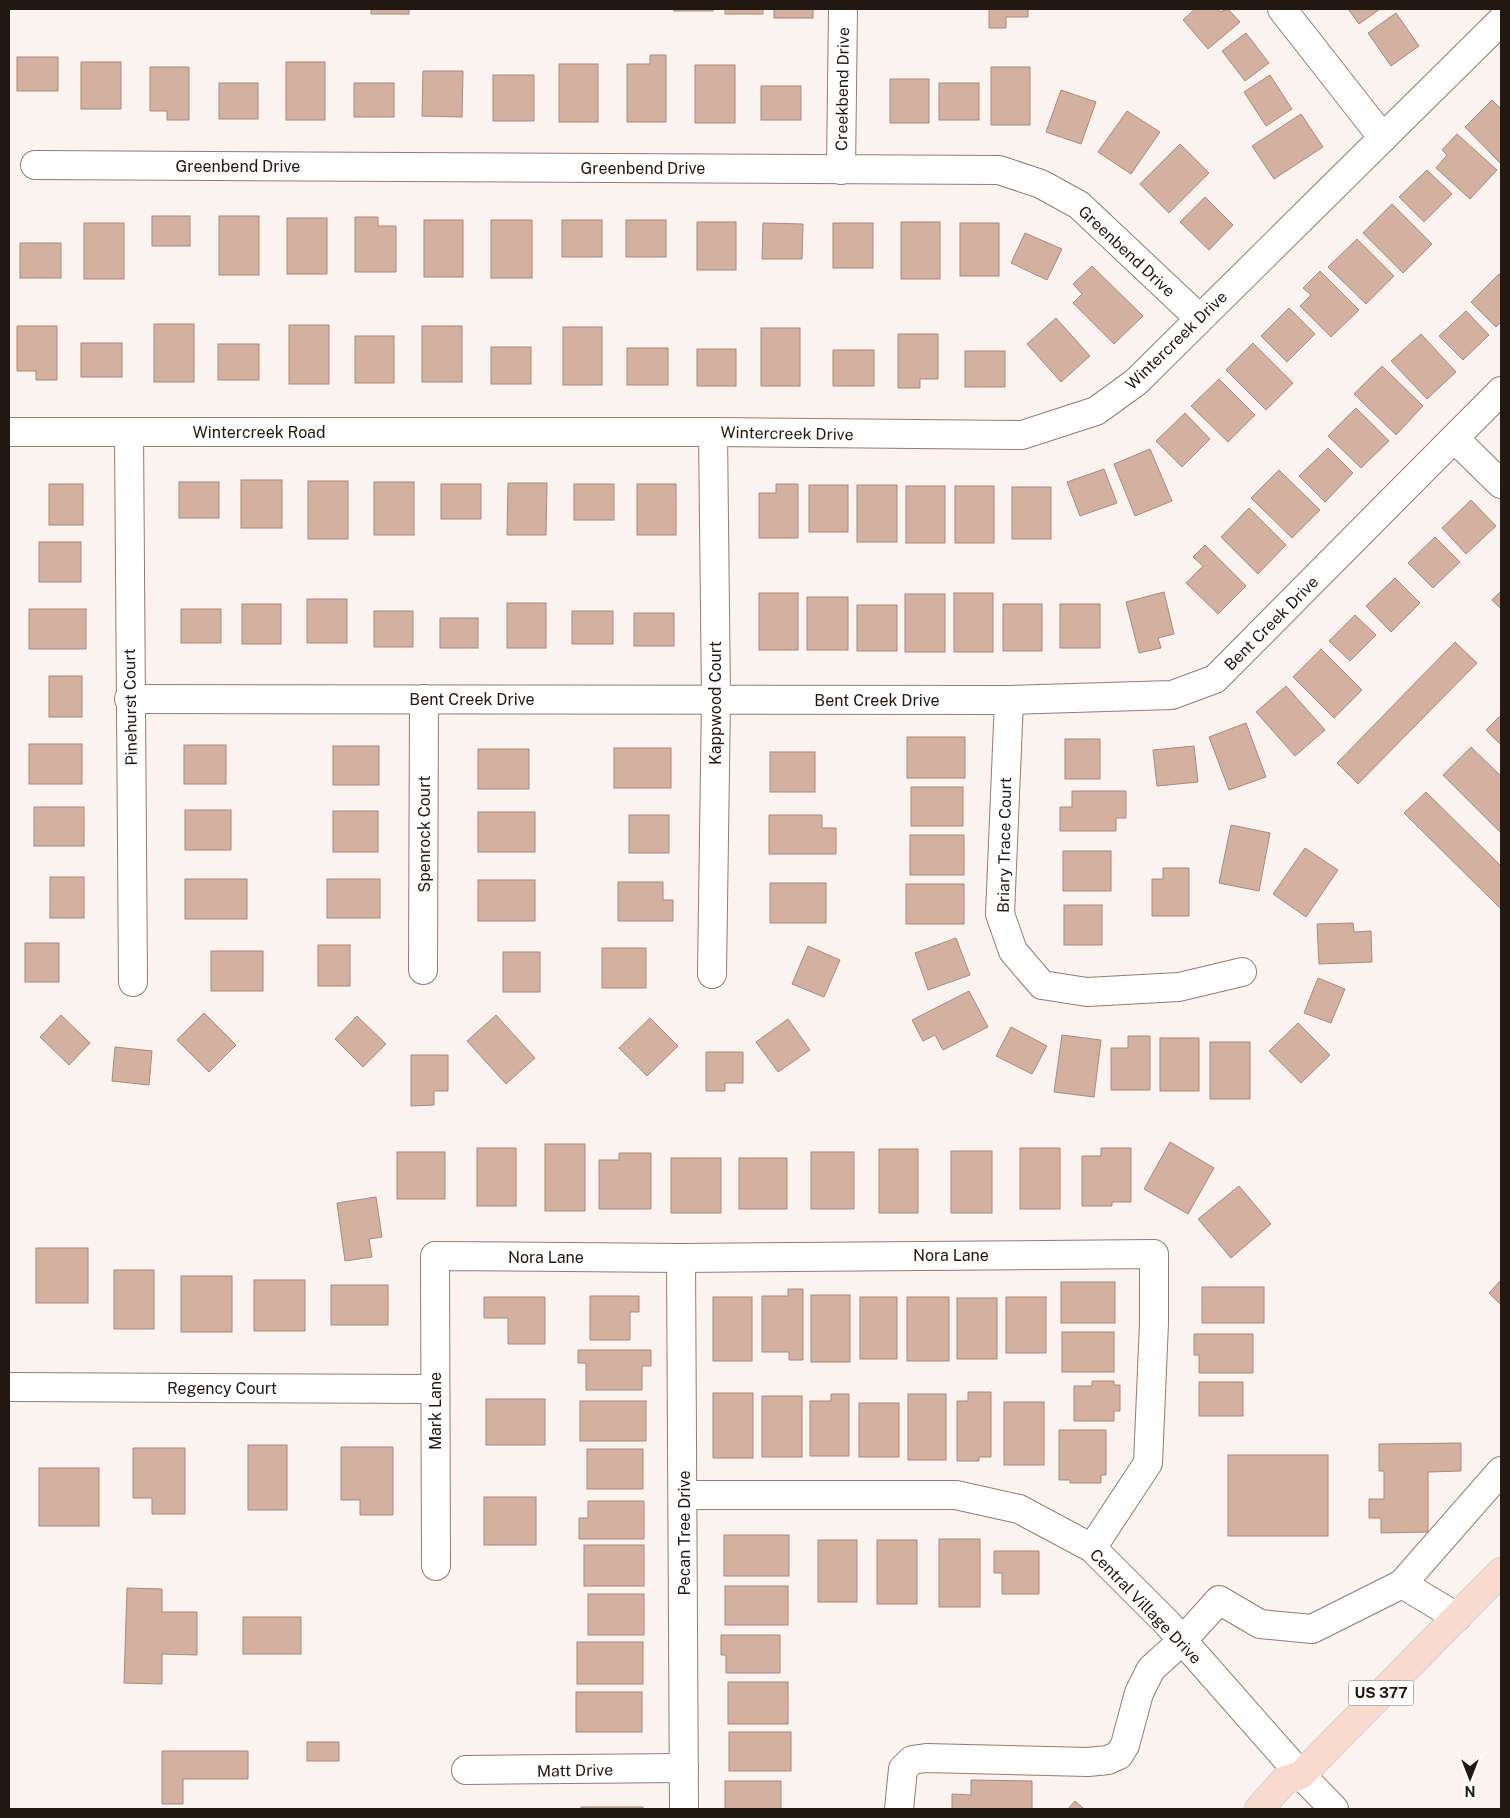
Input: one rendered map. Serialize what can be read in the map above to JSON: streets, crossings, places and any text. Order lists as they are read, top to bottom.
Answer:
{
  "streets": {
    "main road": ["US 377"],
    "street": [
      "Creekbend Drive",
      "Greenbend Drive",
      "Wintercreek Drive",
      "Wintercreek Road",
      "Bent Creek Drive",
      "Kappwood Court",
      "Pinehurst Court",
      "Spenrock Court",
      "Briary Trace Court",
      "Nora Lane",
      "Regency Court",
      "Mark Lane",
      "Pecan Tree Drive",
      "Central Village Drive",
      "Matt Drive"
    ]
  },
  "crossings": [
    ["Creekbend Drive", "Greenbend Drive"],
    ["Greenbend Drive", "Wintercreek Drive"],
    ["Wintercreek Drive", "Wintercreek Road"],
    ["Wintercreek Drive", "Kappwood Court"],
    ["Wintercreek Road", "Pinehurst Court"],
    ["Bent Creek Drive", "Kappwood Court"],
    ["Bent Creek Drive", "Pinehurst Court"],
    ["Bent Creek Drive", "Spenrock Court"],
    ["Bent Creek Drive", "Briary Trace Court"],
    ["Nora Lane", "Mark Lane"],
    ["Nora Lane", "Pecan Tree Drive"],
    ["Nora Lane", "Central Village Drive"],
    ["Regency Court", "Mark Lane"],
    ["Pecan Tree Drive", "Central Village Drive"],
    ["Pecan Tree Drive", "Matt Drive"],
    ["Central Village Drive", "US 377"]
  ],
  "north": "bottom"
}
